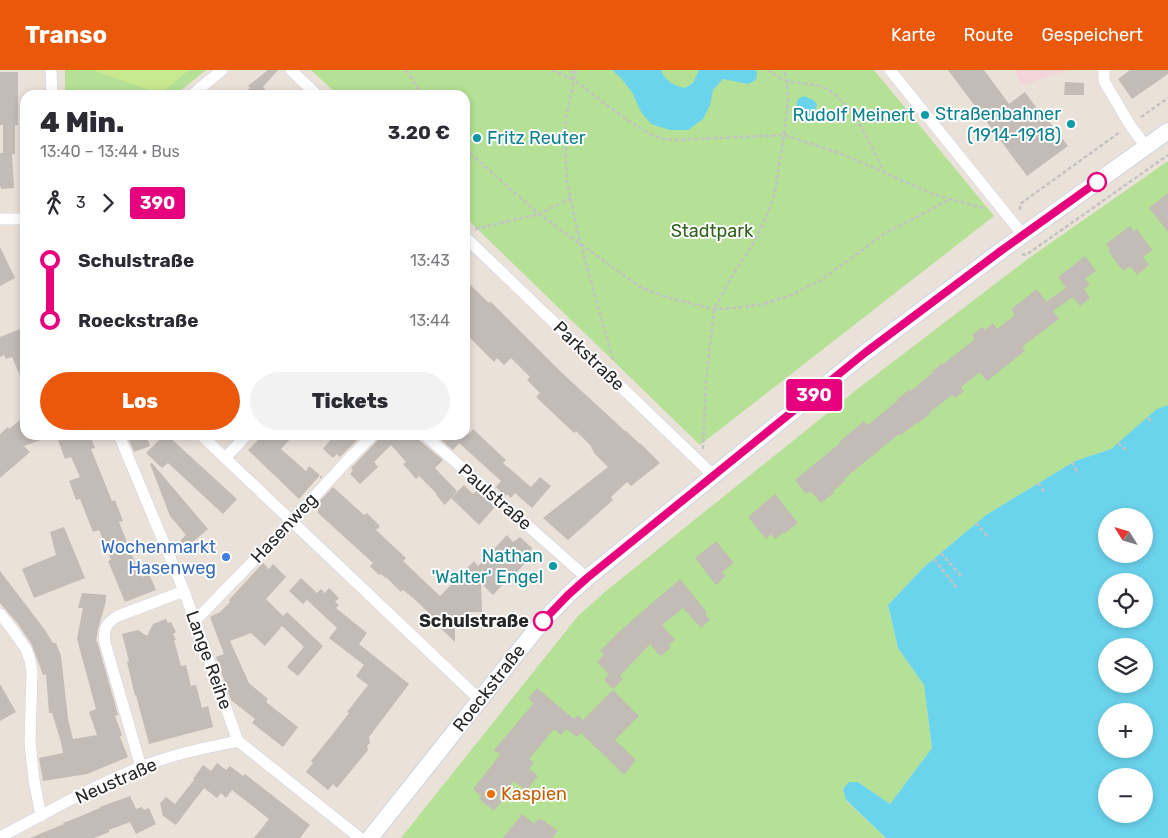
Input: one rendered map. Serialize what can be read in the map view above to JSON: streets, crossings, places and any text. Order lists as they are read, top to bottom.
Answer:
{
  "streets": {
    "main road": ["Roeckstraße"],
    "street": [
      "Parkstraße",
      "Paulstraße",
      "Hasenweg",
      "Lange Reihe",
      "Neustraße"
    ]
  },
  "crossings": [
    ["Parkstraße", "Roeckstraße"],
    ["Paulstraße", "Roeckstraße"],
    ["Hasenweg", "Lange Reihe"],
    ["Lange Reihe", "Neustraße"]
  ],
  "parks": ["Stadtpark"],
  "places": [
    "Rudolf Meinert",
    "Straßenbahner (1914-1918)",
    "Fritz Reuter",
    "Wochenmarkt Hasenweg",
    "Nathan 'Walter' Engel",
    "Schulstraße",
    "Kaspien"
  ],
  "lines": ["bus line 390"],
  "north": "top left",
  "page": {
    "header": "Transo",
    "nav": ["Karte", "Route", "Gespeichert"],
    "on_map": "390",
    "heading": ["4 Min.", "13:40 – 13:44 · Bus", "3.20 €"],
    "legs": ["3", "390"],
    "list": [
      {
        "name": "Schulstraße",
        "value": "13:43"
      },
      {
        "name": "Roeckstraße",
        "value": "13:44"
      }
    ],
    "buttons": ["Los", "Tickets"],
    "map_buttons": ["+", "−"]
  }
}
